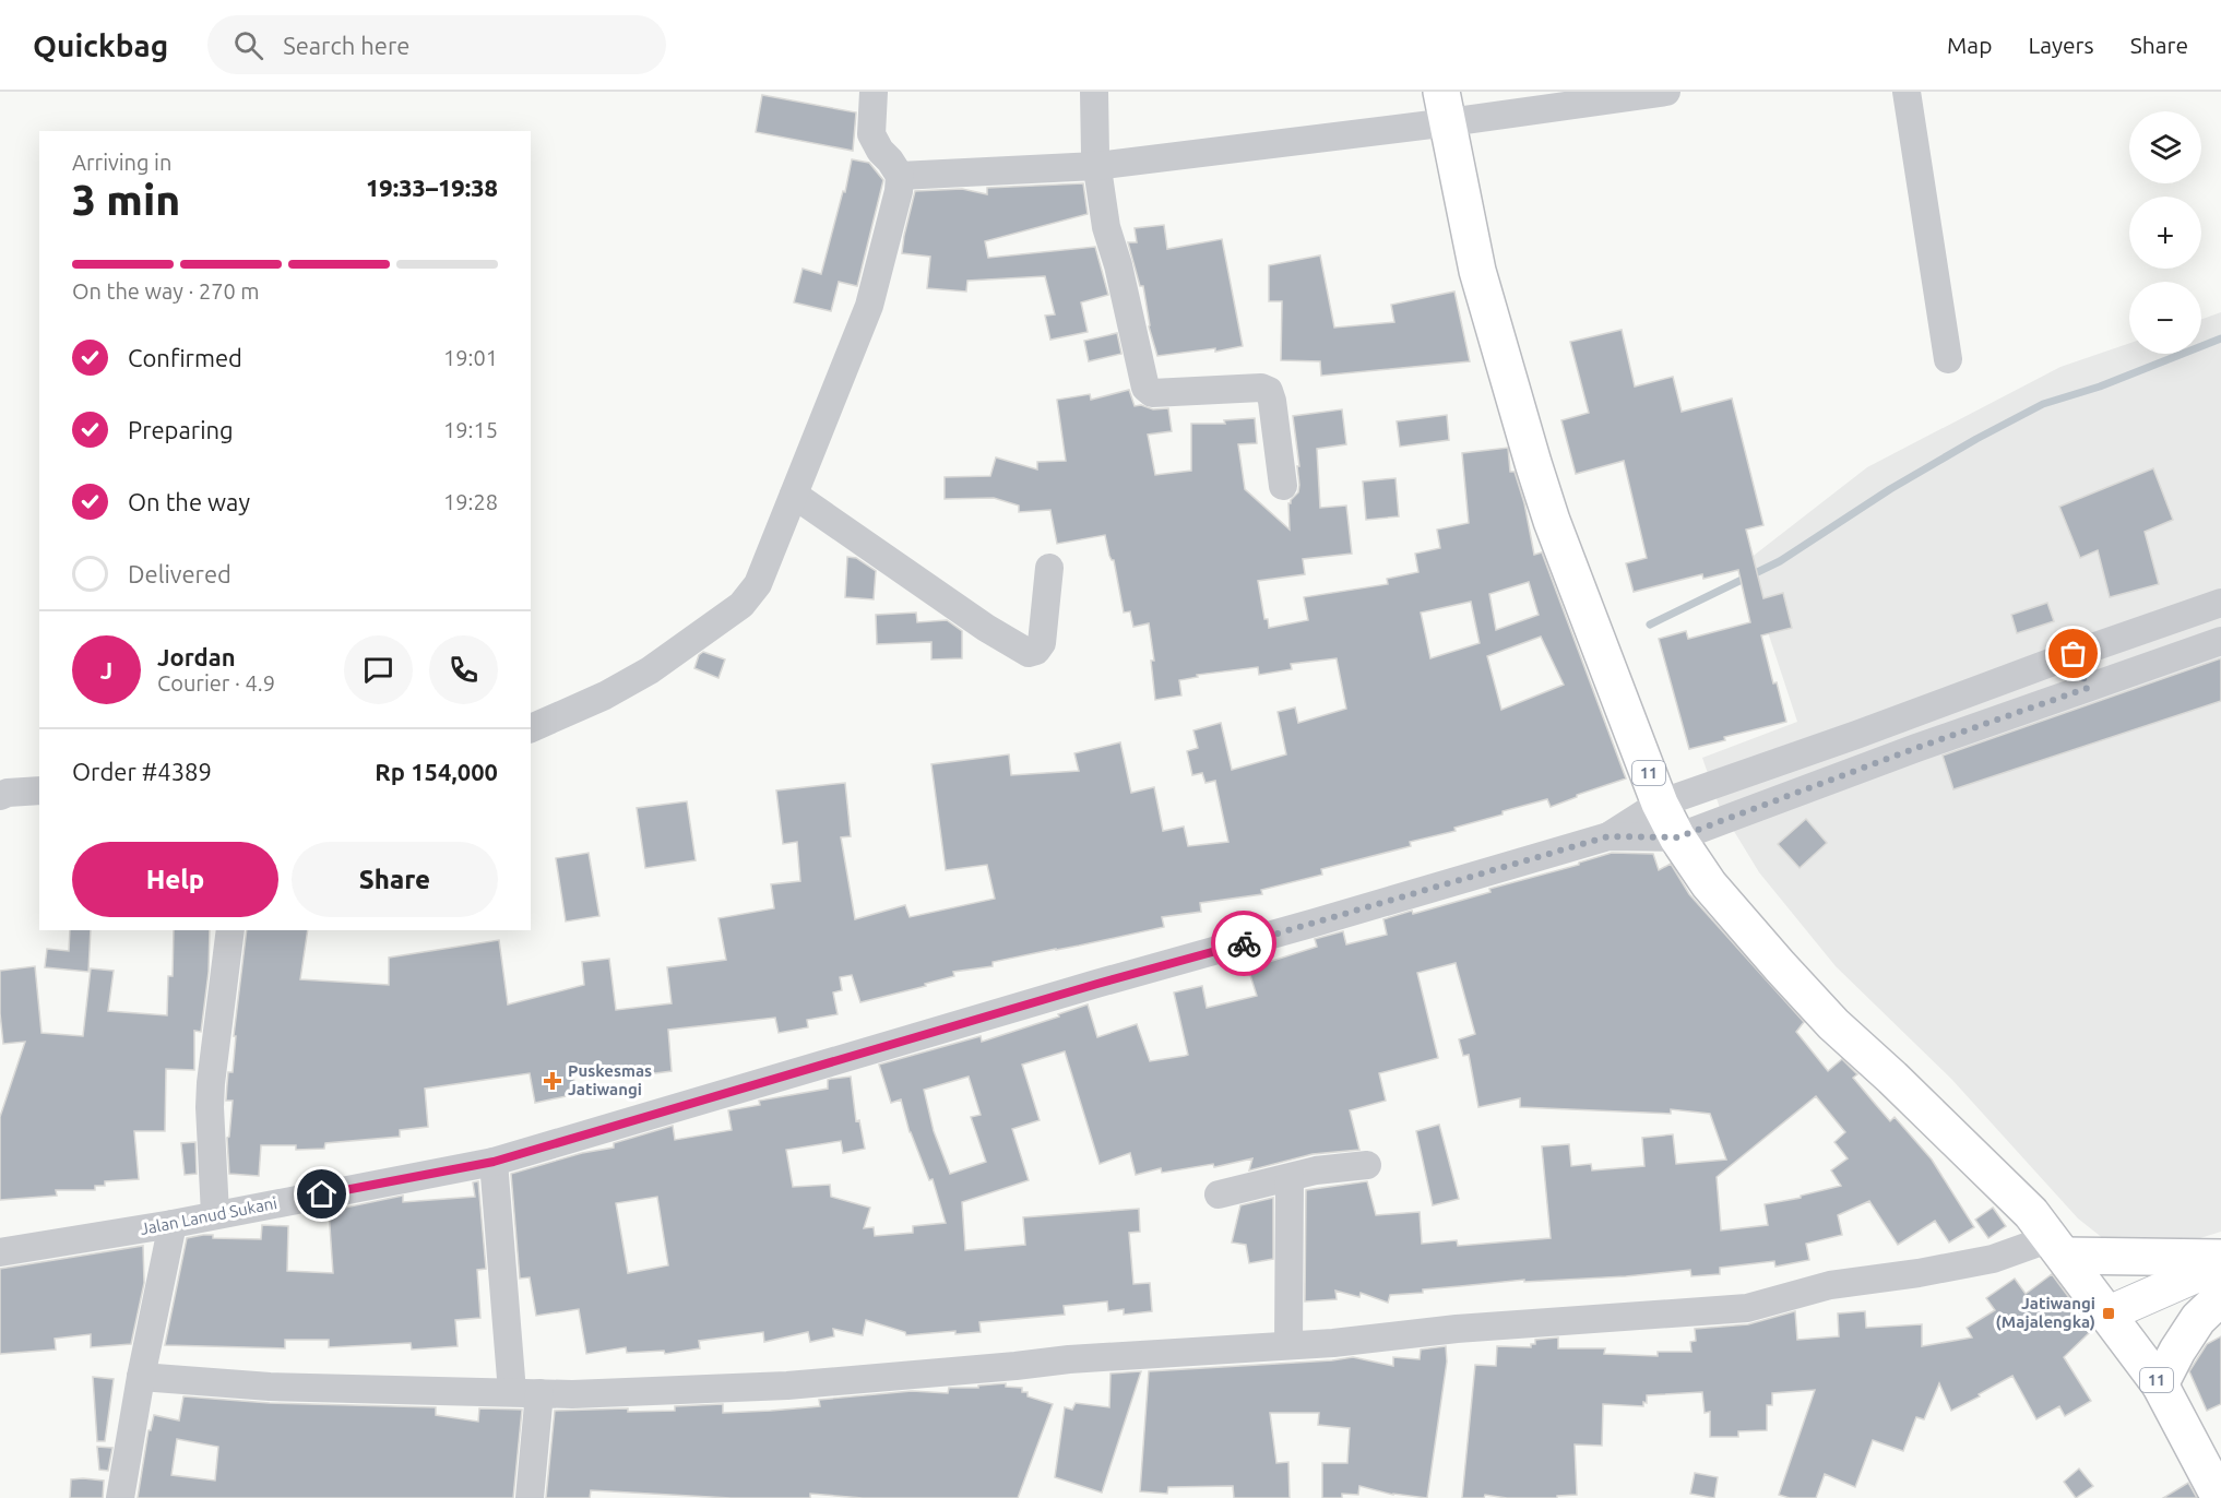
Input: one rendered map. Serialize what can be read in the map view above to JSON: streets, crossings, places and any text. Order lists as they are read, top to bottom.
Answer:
{
  "streets": {
    "highway": ["11"],
    "street": ["Jalan Lanud Sukani"]
  },
  "crossings": [
    ["11", "Jalan Lanud Sukani"]
  ],
  "places": {
    "health": ["Puskesmas Jatiwangi"],
    "transit": ["Jatiwangi (Majalengka)"]
  },
  "page": {
    "header": "Quickbag",
    "search": "Search here",
    "nav": ["Map", "Layers", "Share"],
    "map_buttons": ["+", "−"],
    "heading": ["3 min", "Arriving in", "19:33–19:38"],
    "panel": [
      "Jordan",
      "Courier · 4.9",
      "Order #4389",
      "Rp 154,000"
    ],
    "bar": "On the way · 270 m",
    "list": [
      ["Confirmed", "19:01"],
      ["Preparing", "19:15"],
      ["On the way", "19:28"],
      "Delivered"
    ],
    "round": "J",
    "buttons": ["Help", "Share"]
  }
}
